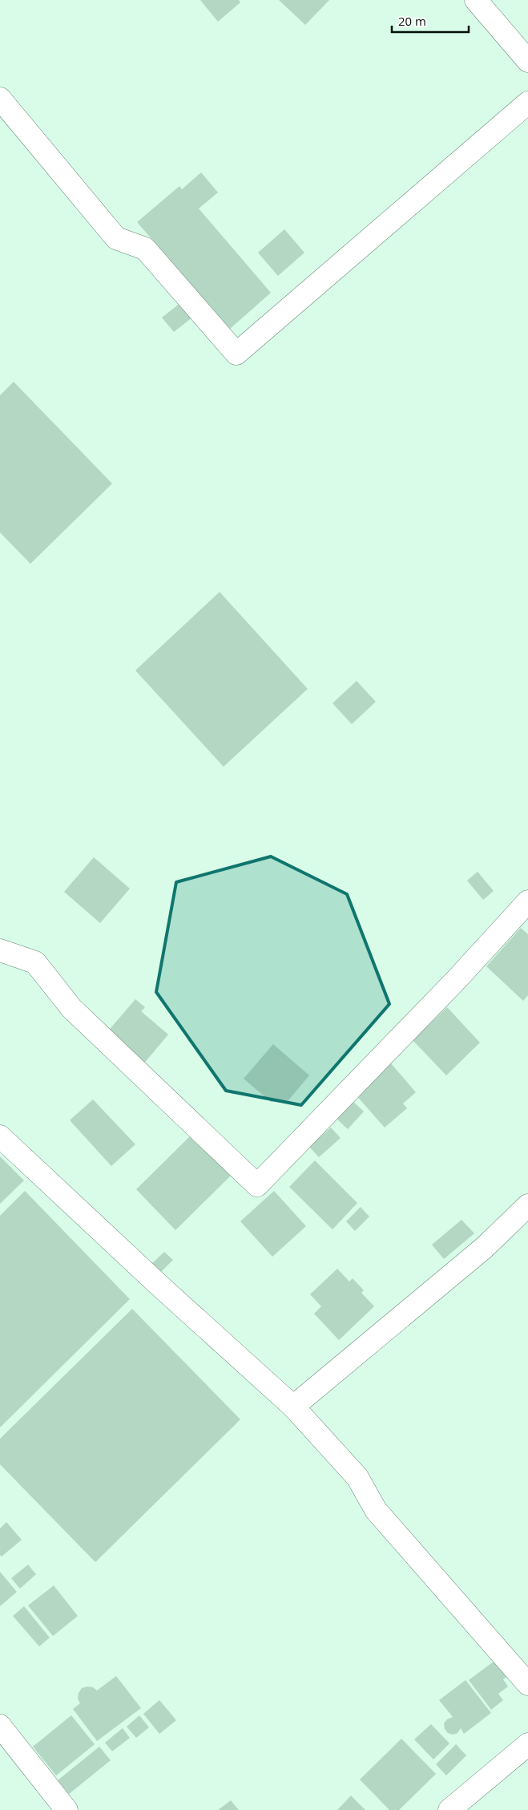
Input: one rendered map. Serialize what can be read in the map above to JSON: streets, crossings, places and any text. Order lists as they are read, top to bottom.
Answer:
{
  "scale_bar": "20 m"
}
